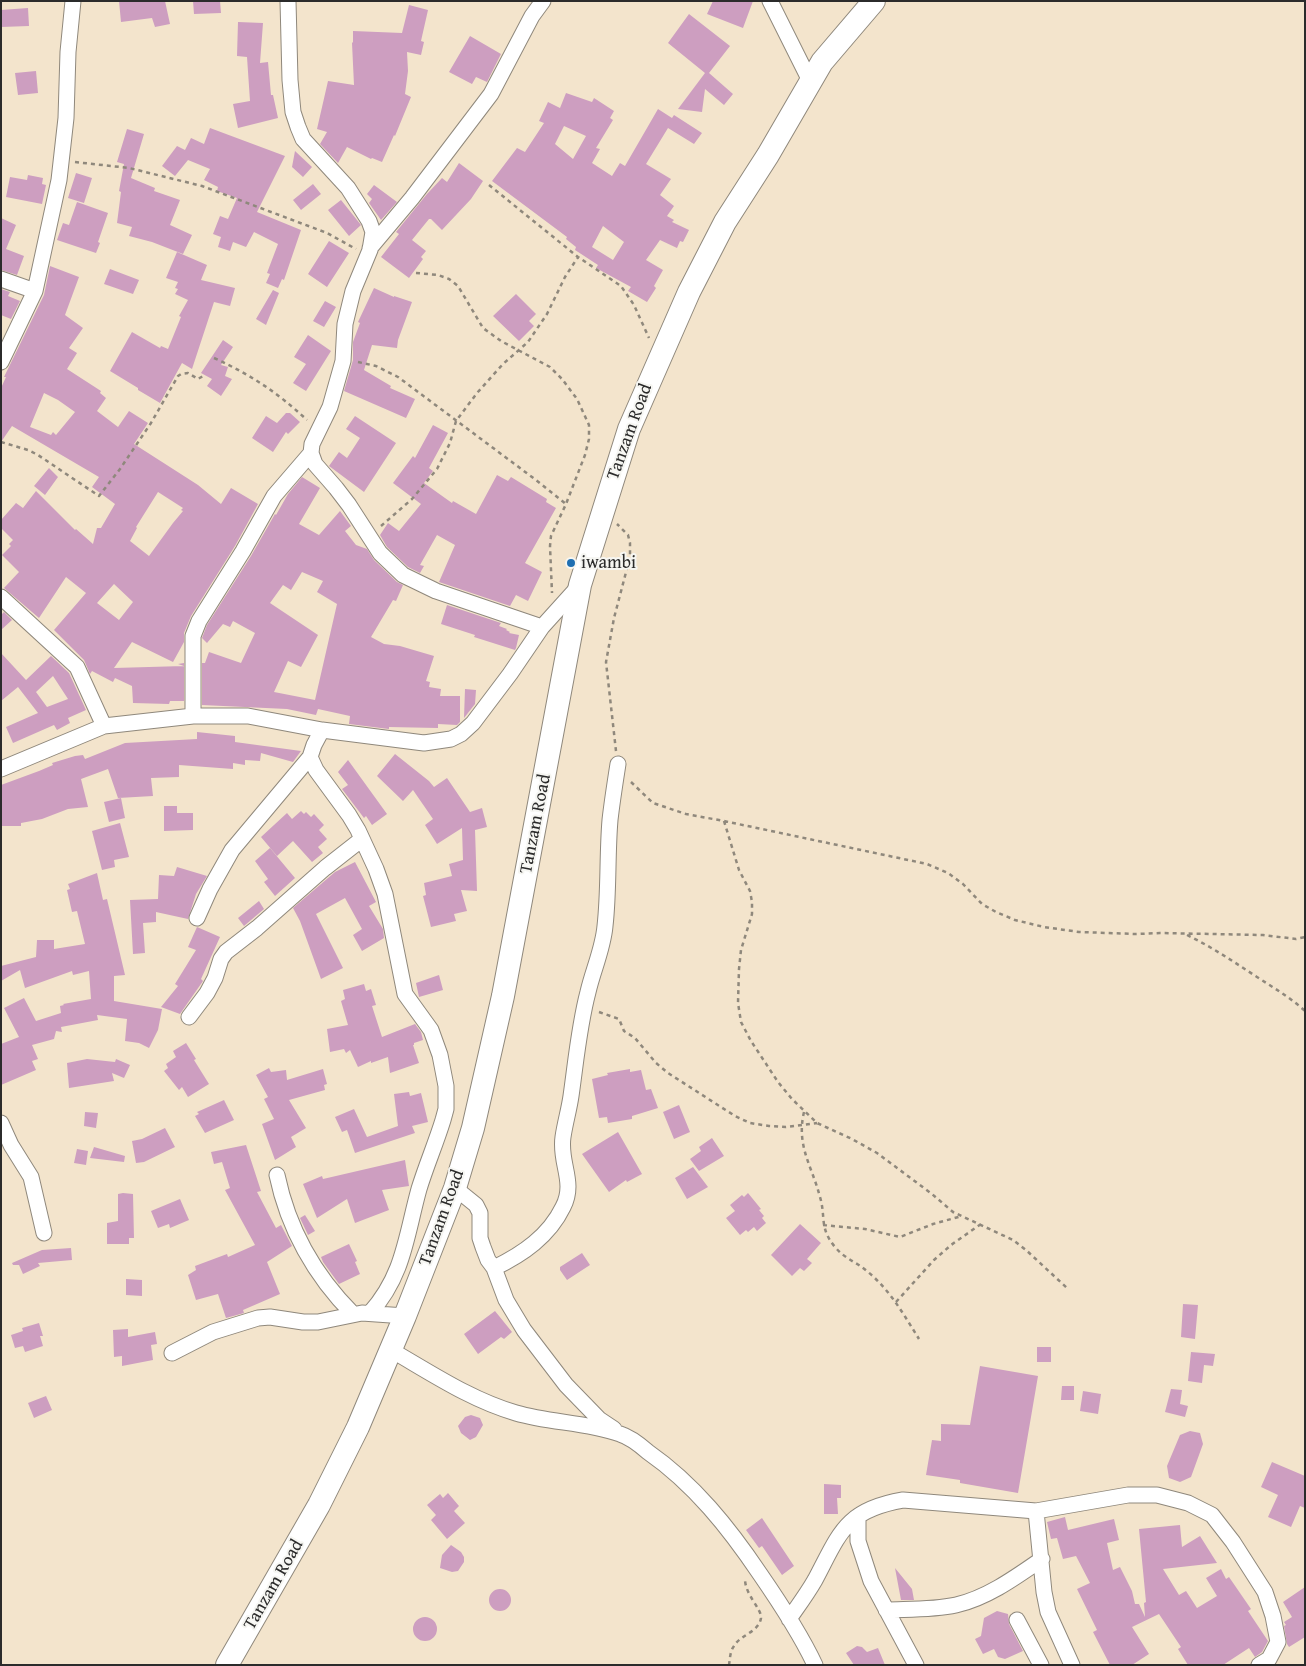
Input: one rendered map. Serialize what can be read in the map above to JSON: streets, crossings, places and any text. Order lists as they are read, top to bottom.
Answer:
{
  "streets": {
    "highway": ["Tanzam Road"]
  },
  "places": ["iwambi"]
}
